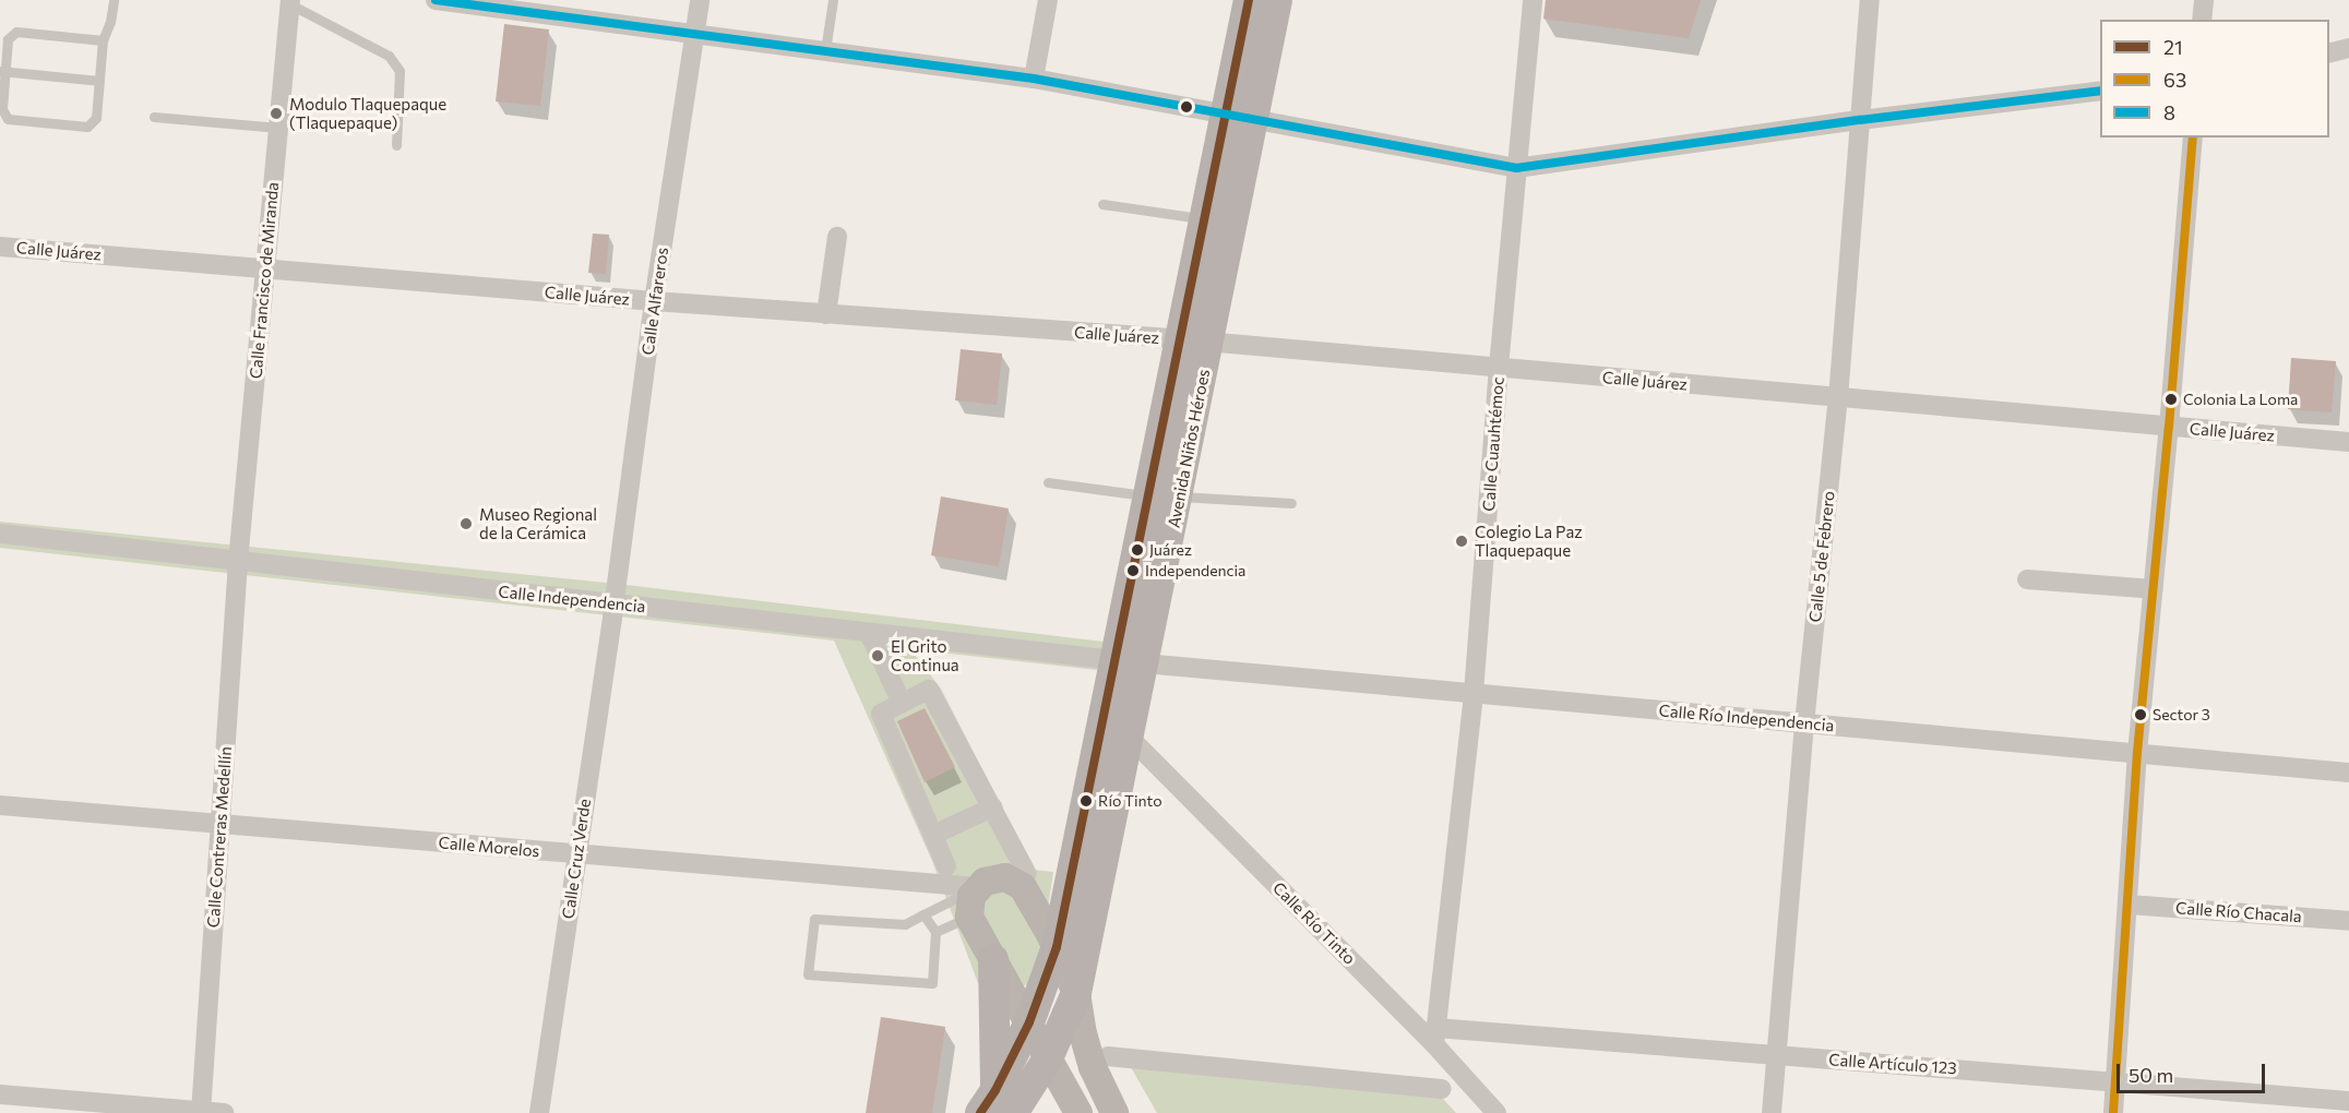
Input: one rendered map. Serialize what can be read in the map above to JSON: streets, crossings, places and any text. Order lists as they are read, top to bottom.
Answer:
{
  "streets": {
    "main road": ["Avenida Niños Héroes"],
    "street": [
      "Calle Juárez",
      "Calle Francisco de Miranda",
      "Calle Alfareros",
      "Calle Cuauhtémoc",
      "Calle 5 de Febrero",
      "Calle Independencia",
      "Calle Río Independencia",
      "Calle Contreras Medellín",
      "Calle Morelos",
      "Calle Cruz Verde",
      "Calle Río Chacala",
      "Calle Río Tinto",
      "Calle Artículo 123"
    ]
  },
  "crossings": [
    ["Calle Juárez", "Calle Francisco de Miranda"],
    ["Calle Juárez", "Calle Alfareros"],
    ["Calle Juárez", "Calle Cuauhtémoc"],
    ["Calle Juárez", "Avenida Niños Héroes"],
    ["Calle Juárez", "Calle 5 de Febrero"],
    ["Calle Francisco de Miranda", "Calle Independencia"],
    ["Calle Francisco de Miranda", "Calle Contreras Medellín"],
    ["Calle Alfareros", "Calle Independencia"],
    ["Calle Alfareros", "Calle Cruz Verde"],
    ["Calle Cuauhtémoc", "Calle Río Independencia"],
    ["Calle Cuauhtémoc", "Calle Río Tinto"],
    ["Calle Cuauhtémoc", "Calle Artículo 123"],
    ["Avenida Niños Héroes", "Calle Independencia"],
    ["Avenida Niños Héroes", "Calle Río Independencia"],
    ["Avenida Niños Héroes", "Calle Río Tinto"],
    ["Calle 5 de Febrero", "Calle Río Independencia"],
    ["Calle 5 de Febrero", "Calle Artículo 123"],
    ["Calle Independencia", "Calle Río Independencia"],
    ["Calle Independencia", "Calle Contreras Medellín"],
    ["Calle Independencia", "Calle Cruz Verde"],
    ["Calle Contreras Medellín", "Calle Morelos"],
    ["Calle Morelos", "Calle Cruz Verde"],
    ["Calle Río Tinto", "Calle Artículo 123"]
  ],
  "places": [
    "Modulo Tlaquepaque (Tlaquepaque)",
    "Colonia La Loma",
    "Museo Regional de la Cerámica",
    "Colegio La Paz Tlaquepaque",
    "Juárez",
    "Independencia",
    "El Grito Continua",
    "Sector 3",
    "Río Tinto"
  ],
  "lines": ["transit line 21", "transit line 8", "transit line 63"],
  "legend": ["21", "63", "8"],
  "scale_bar": "50 m"
}
